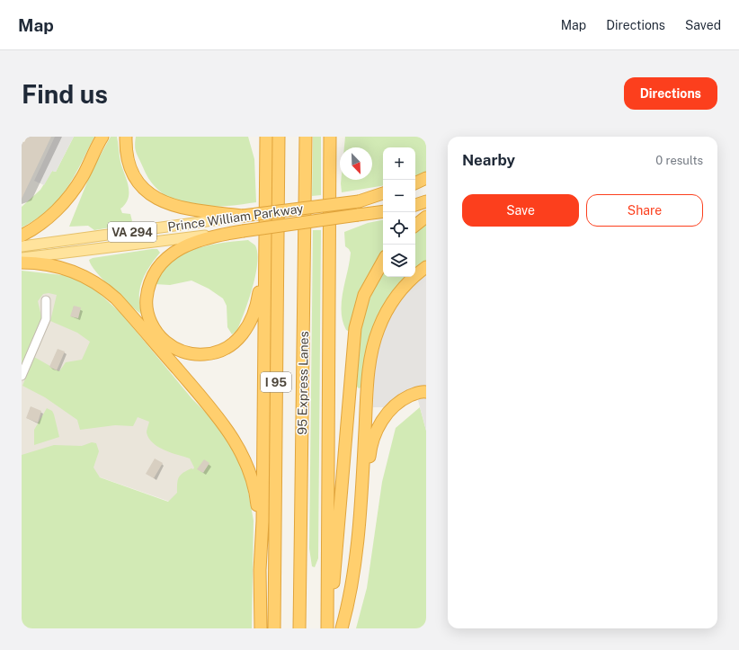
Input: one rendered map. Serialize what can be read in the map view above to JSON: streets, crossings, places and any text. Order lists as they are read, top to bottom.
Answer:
{
  "streets": {
    "highway": [
      "Prince William Parkway",
      "VA 294",
      "I 95",
      "95 Express Lanes"
    ]
  },
  "north": "bottom right",
  "page": {
    "header": "Map",
    "nav": ["Map", "Directions", "Saved"],
    "buttons": [
      "Directions",
      ["Save", "Share"]
    ],
    "title": "Find us",
    "heading": ["Nearby", "0 results"],
    "map_buttons": ["+", "−"]
  }
}
